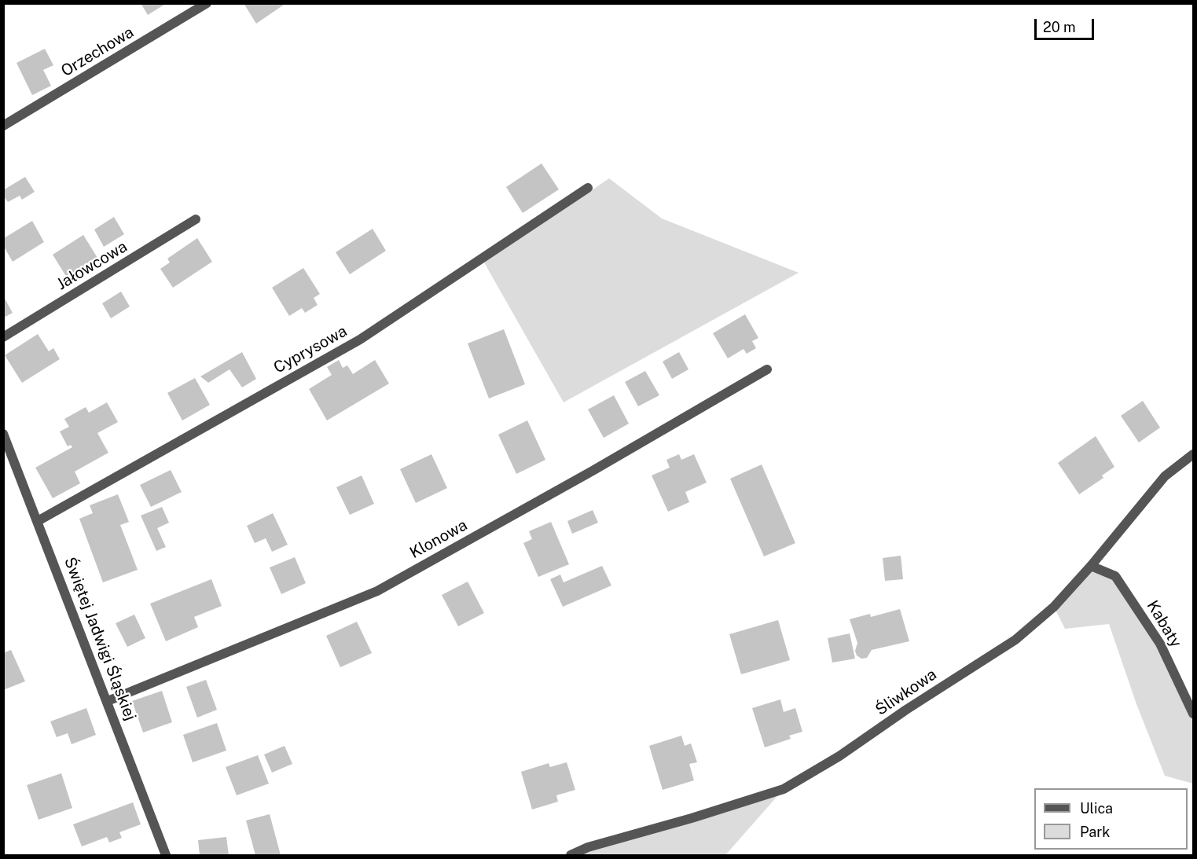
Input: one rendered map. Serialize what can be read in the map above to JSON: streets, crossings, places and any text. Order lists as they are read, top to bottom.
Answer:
{
  "streets": {
    "street": [
      "Orzechowa",
      "Jałowcowa",
      "Cyprysowa",
      "Klonowa",
      "Kabaty",
      "Świętej Jadwigi Śląskiej",
      "Śliwkowa"
    ]
  },
  "crossings": [
    ["Cyprysowa", "Świętej Jadwigi Śląskiej"],
    ["Klonowa", "Świętej Jadwigi Śląskiej"],
    ["Kabaty", "Śliwkowa"]
  ],
  "legend": ["Ulica", "Park"],
  "scale_bar": "20 m"
}
